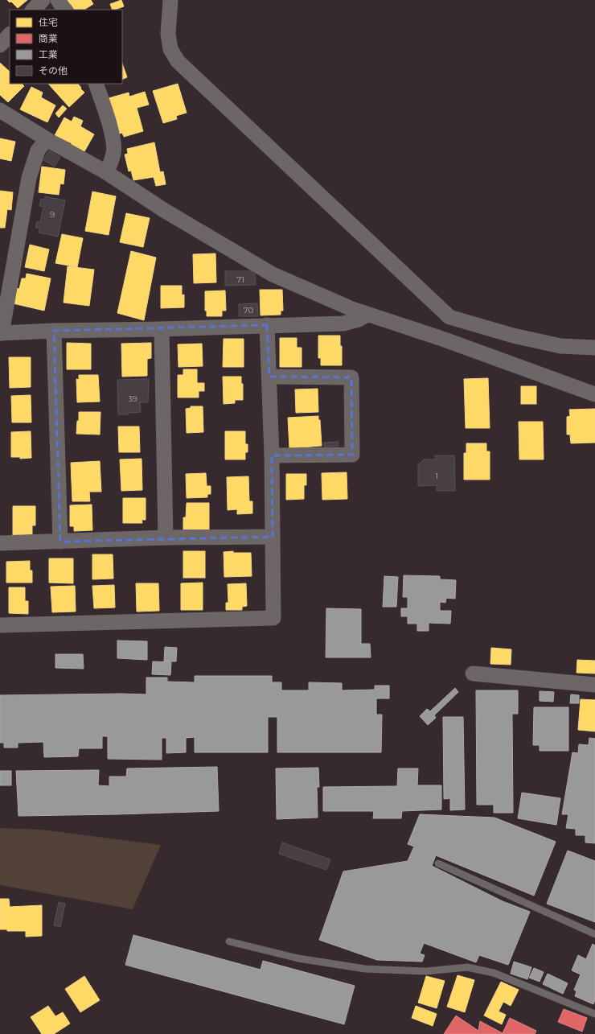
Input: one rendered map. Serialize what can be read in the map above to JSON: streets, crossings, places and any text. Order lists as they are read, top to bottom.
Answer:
{
  "house_numbers": [
    "9",
    "71",
    "70",
    "39",
    "1"
  ],
  "legend": [
    "住宅",
    "商業",
    "工業",
    "その他"
  ]
}
